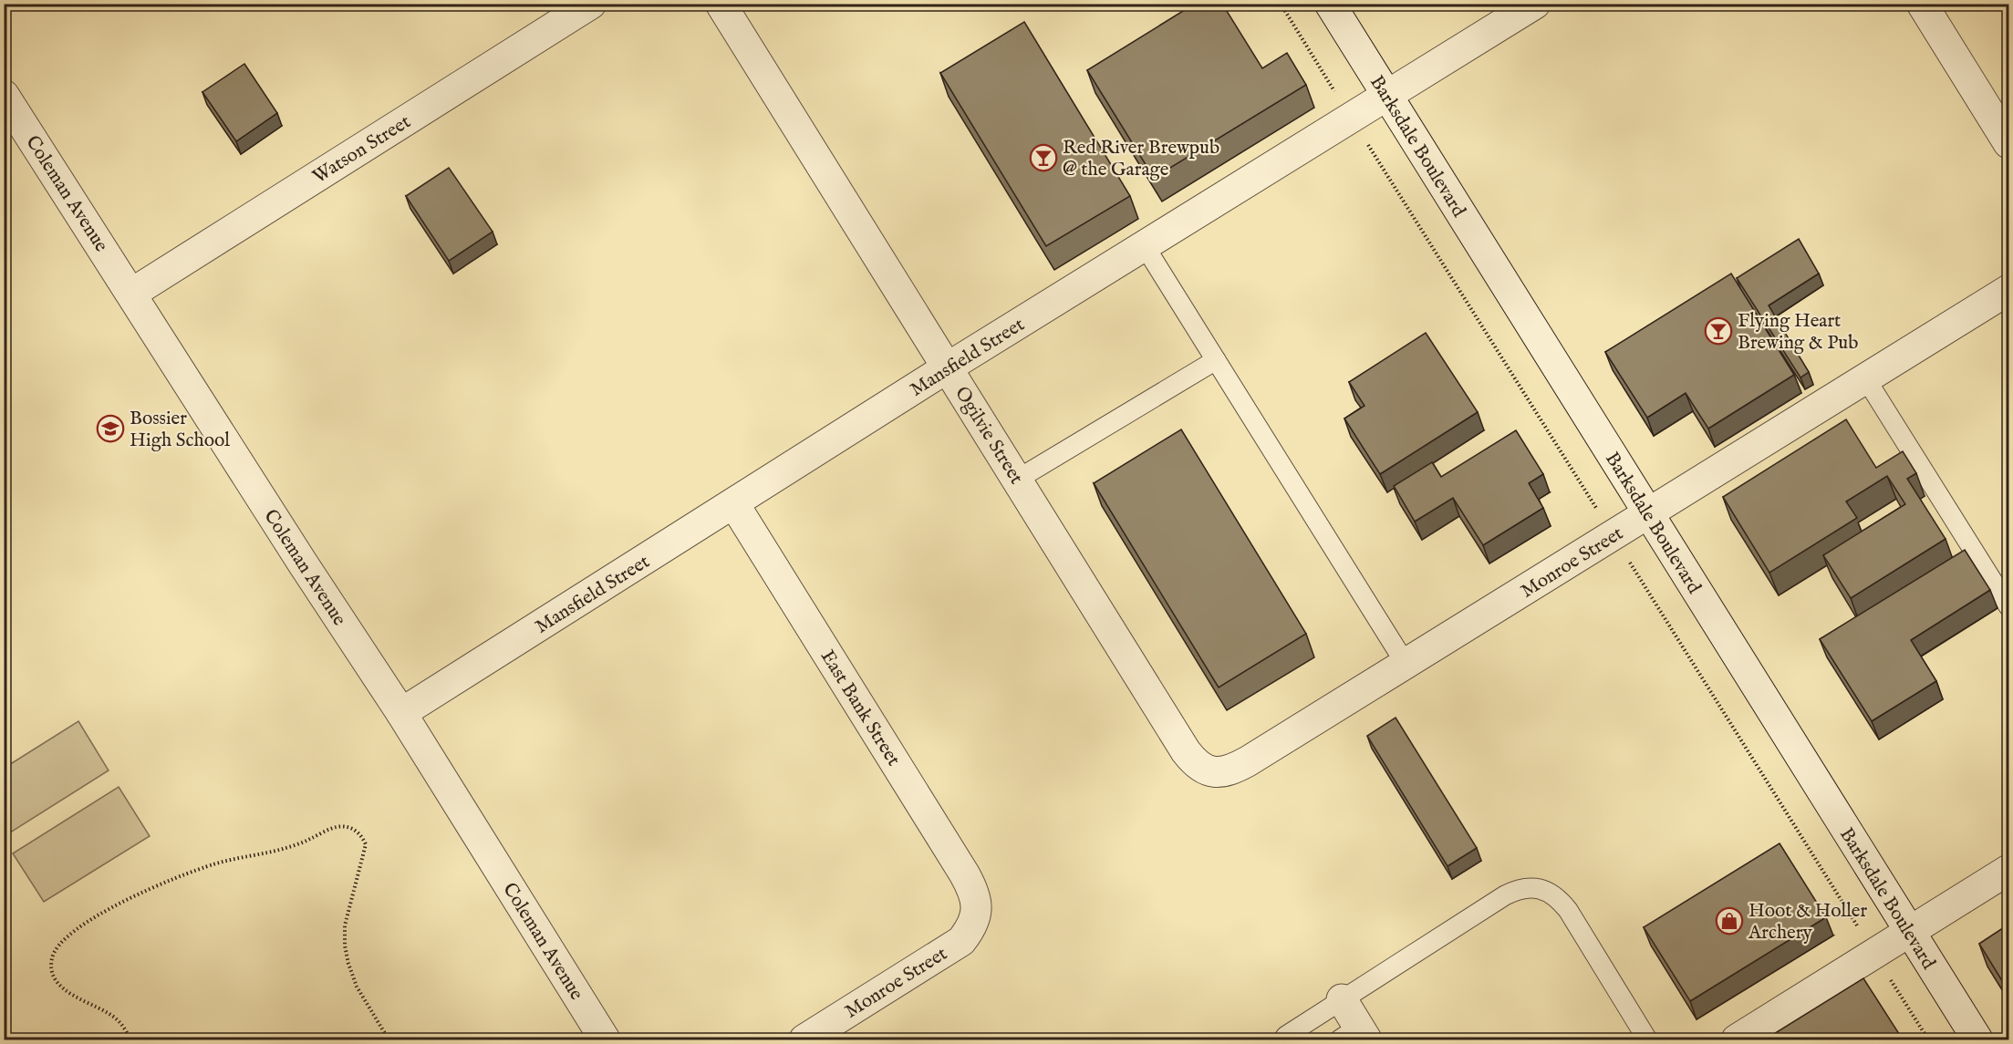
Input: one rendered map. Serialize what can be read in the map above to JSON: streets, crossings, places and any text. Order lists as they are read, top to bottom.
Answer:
{
  "streets": {
    "street": [
      "Barksdale Boulevard",
      "Watson Street",
      "Coleman Avenue",
      "Mansfield Street",
      "Ogilvie Street",
      "Monroe Street",
      "East Bank Street"
    ]
  },
  "crossings": [
    ["Barksdale Boulevard", "Mansfield Street"],
    ["Barksdale Boulevard", "Monroe Street"],
    ["Watson Street", "Coleman Avenue"],
    ["Coleman Avenue", "Mansfield Street"],
    ["Mansfield Street", "Ogilvie Street"],
    ["Mansfield Street", "East Bank Street"],
    ["Ogilvie Street", "Monroe Street"],
    ["Monroe Street", "East Bank Street"]
  ],
  "places": {
    "bar": ["Red River Brewpub @ the Garage", "Flying Heart Brewing & Pub"],
    "school or university": ["Bossier High School"],
    "shop": ["Hoot & Holler Archery"]
  }
}
